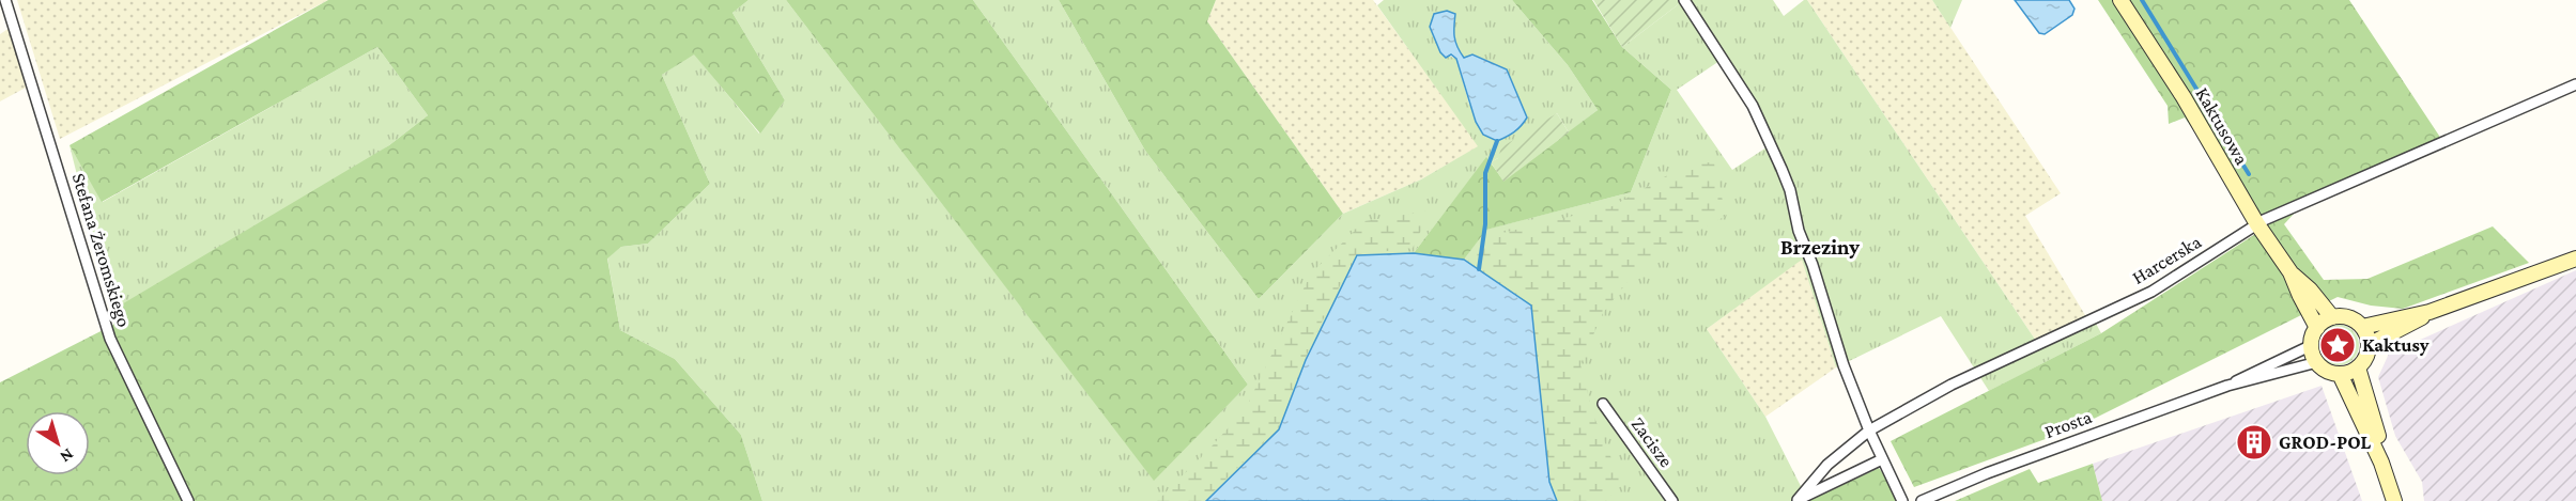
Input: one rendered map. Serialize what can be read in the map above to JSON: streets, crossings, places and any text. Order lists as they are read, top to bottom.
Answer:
{
  "streets": {
    "main road": ["Kaktusowa"],
    "street": [
      "Stefana Żeromskiego",
      "Harcerska",
      "Prosta",
      "Zacisze"
    ]
  },
  "crossings": [
    ["Kaktusowa", "Harcerska"],
    ["Kaktusowa", "Prosta"]
  ],
  "districts": ["Brzeziny"],
  "places": {
    "place": ["Kaktusy"],
    "building": ["GROD-POL"]
  },
  "north": "bottom right"
}
